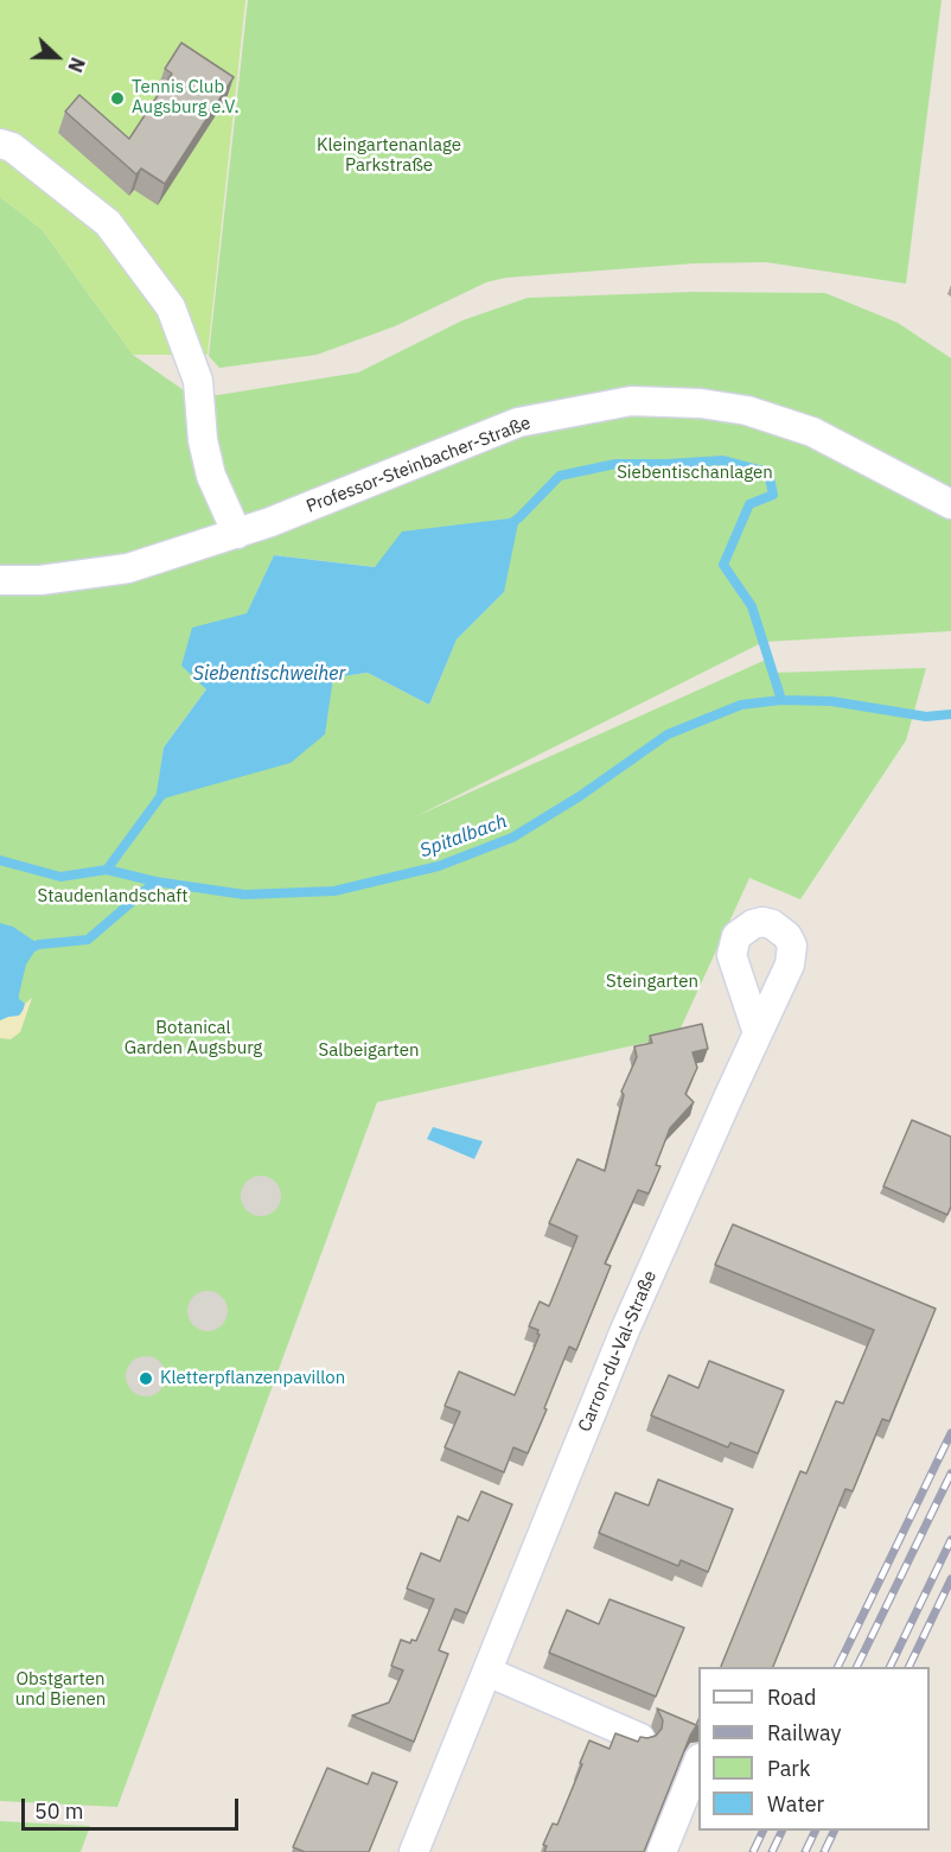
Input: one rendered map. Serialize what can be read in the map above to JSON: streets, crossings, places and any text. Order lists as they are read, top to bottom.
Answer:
{
  "streets": {
    "street": ["Professor-Steinbacher-Straße", "Carron-du-Val-Straße"]
  },
  "water": ["Siebentischweiher", "Spitalbach"],
  "parks": [
    "Kleingartenanlage Parkstraße",
    "Siebentischanlagen",
    "Staudenlandschaft",
    "Steingarten",
    "Botanical Garden Augsburg",
    "Salbeigarten",
    "Obstgarten und Bienen"
  ],
  "places": ["Tennis Club Augsburg e.V.", "Kletterpflanzenpavillon"],
  "legend": [
    "Road",
    "Railway",
    "Park",
    "Water"
  ],
  "scale_bar": "50 m",
  "north": "right"
}
